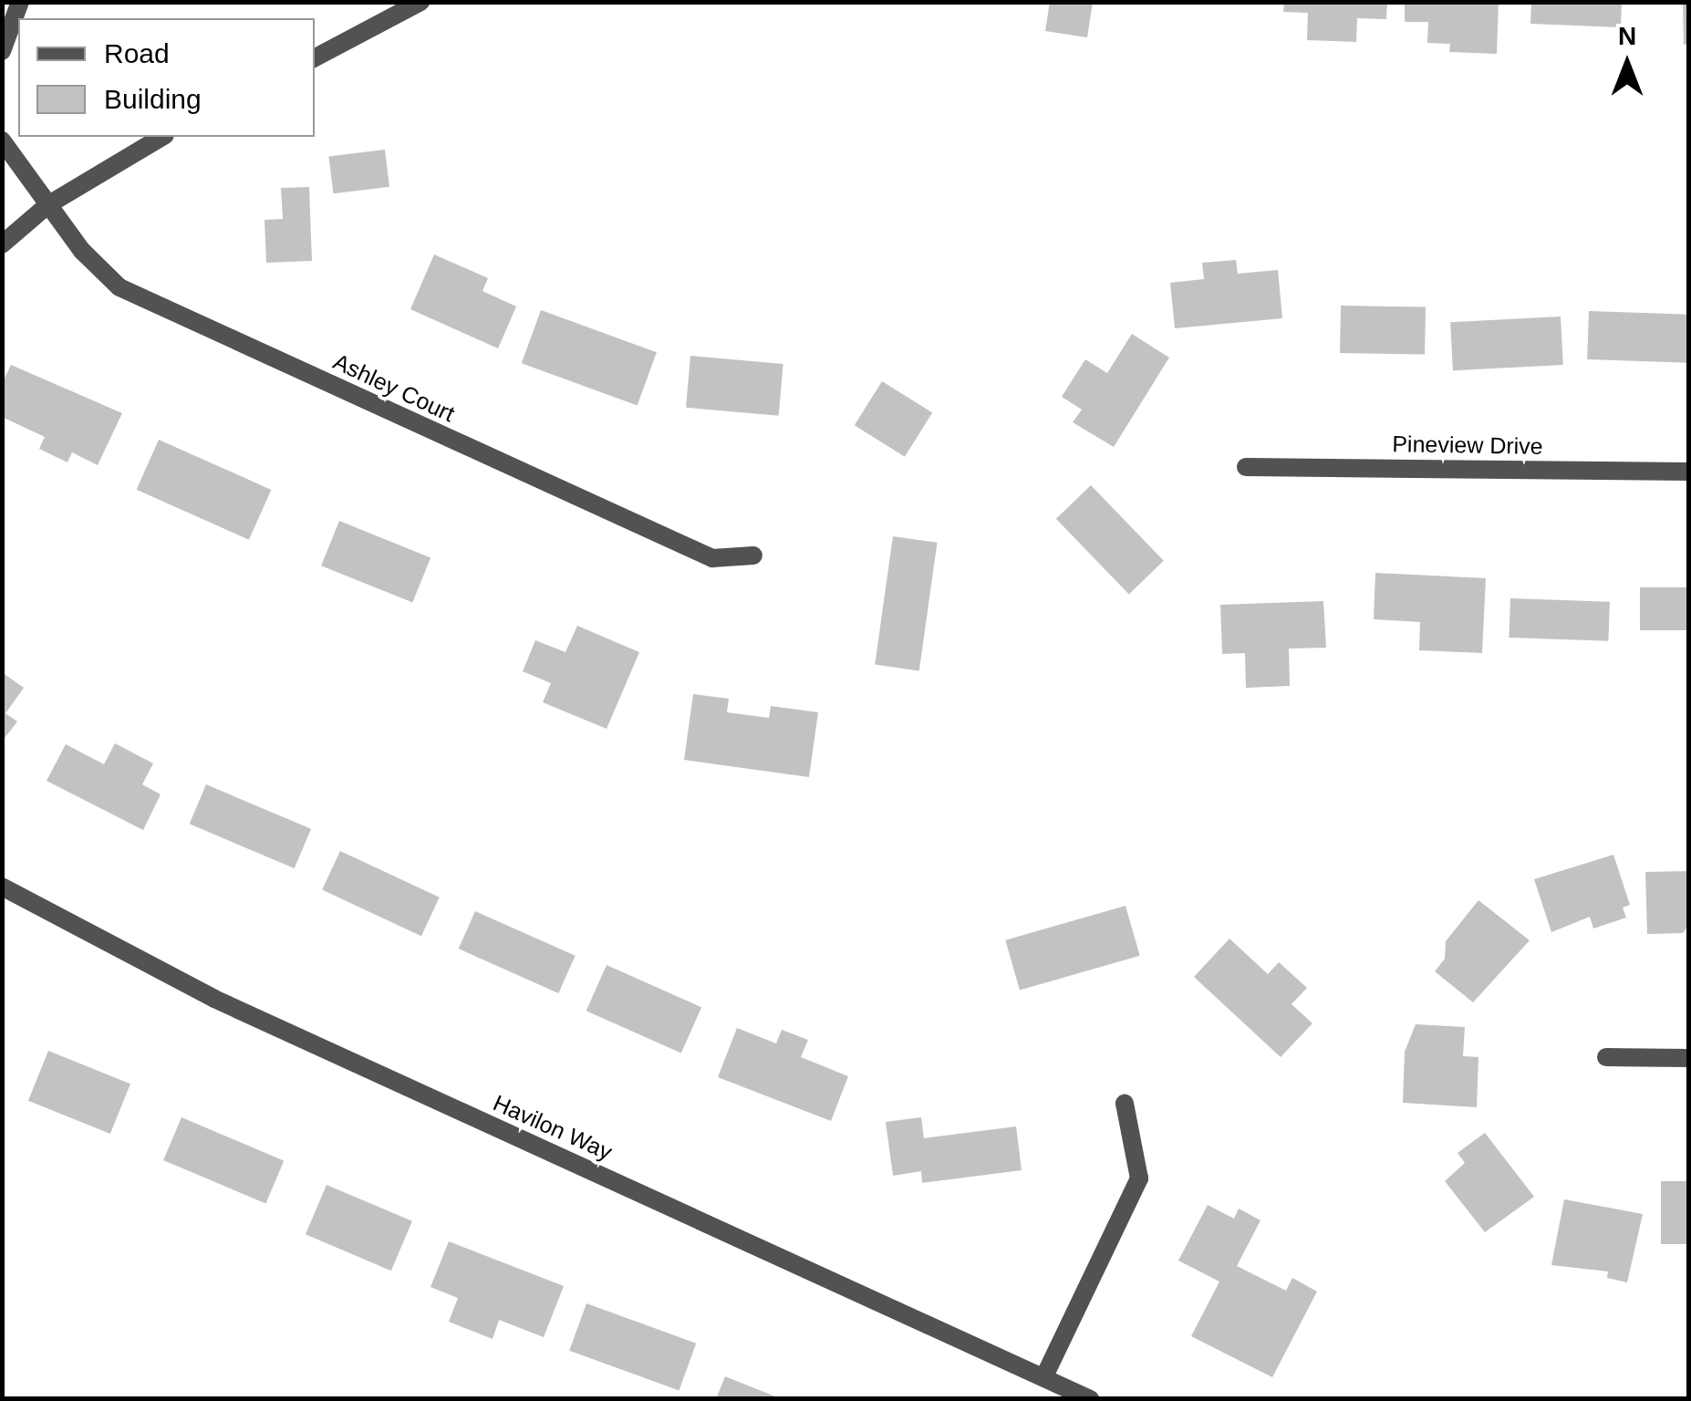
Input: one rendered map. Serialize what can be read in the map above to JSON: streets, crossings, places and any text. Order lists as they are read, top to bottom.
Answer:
{
  "streets": {
    "street": ["Ashley Court", "Pineview Drive", "Havilon Way"]
  },
  "legend": ["Road", "Building"],
  "north": "top"
}
